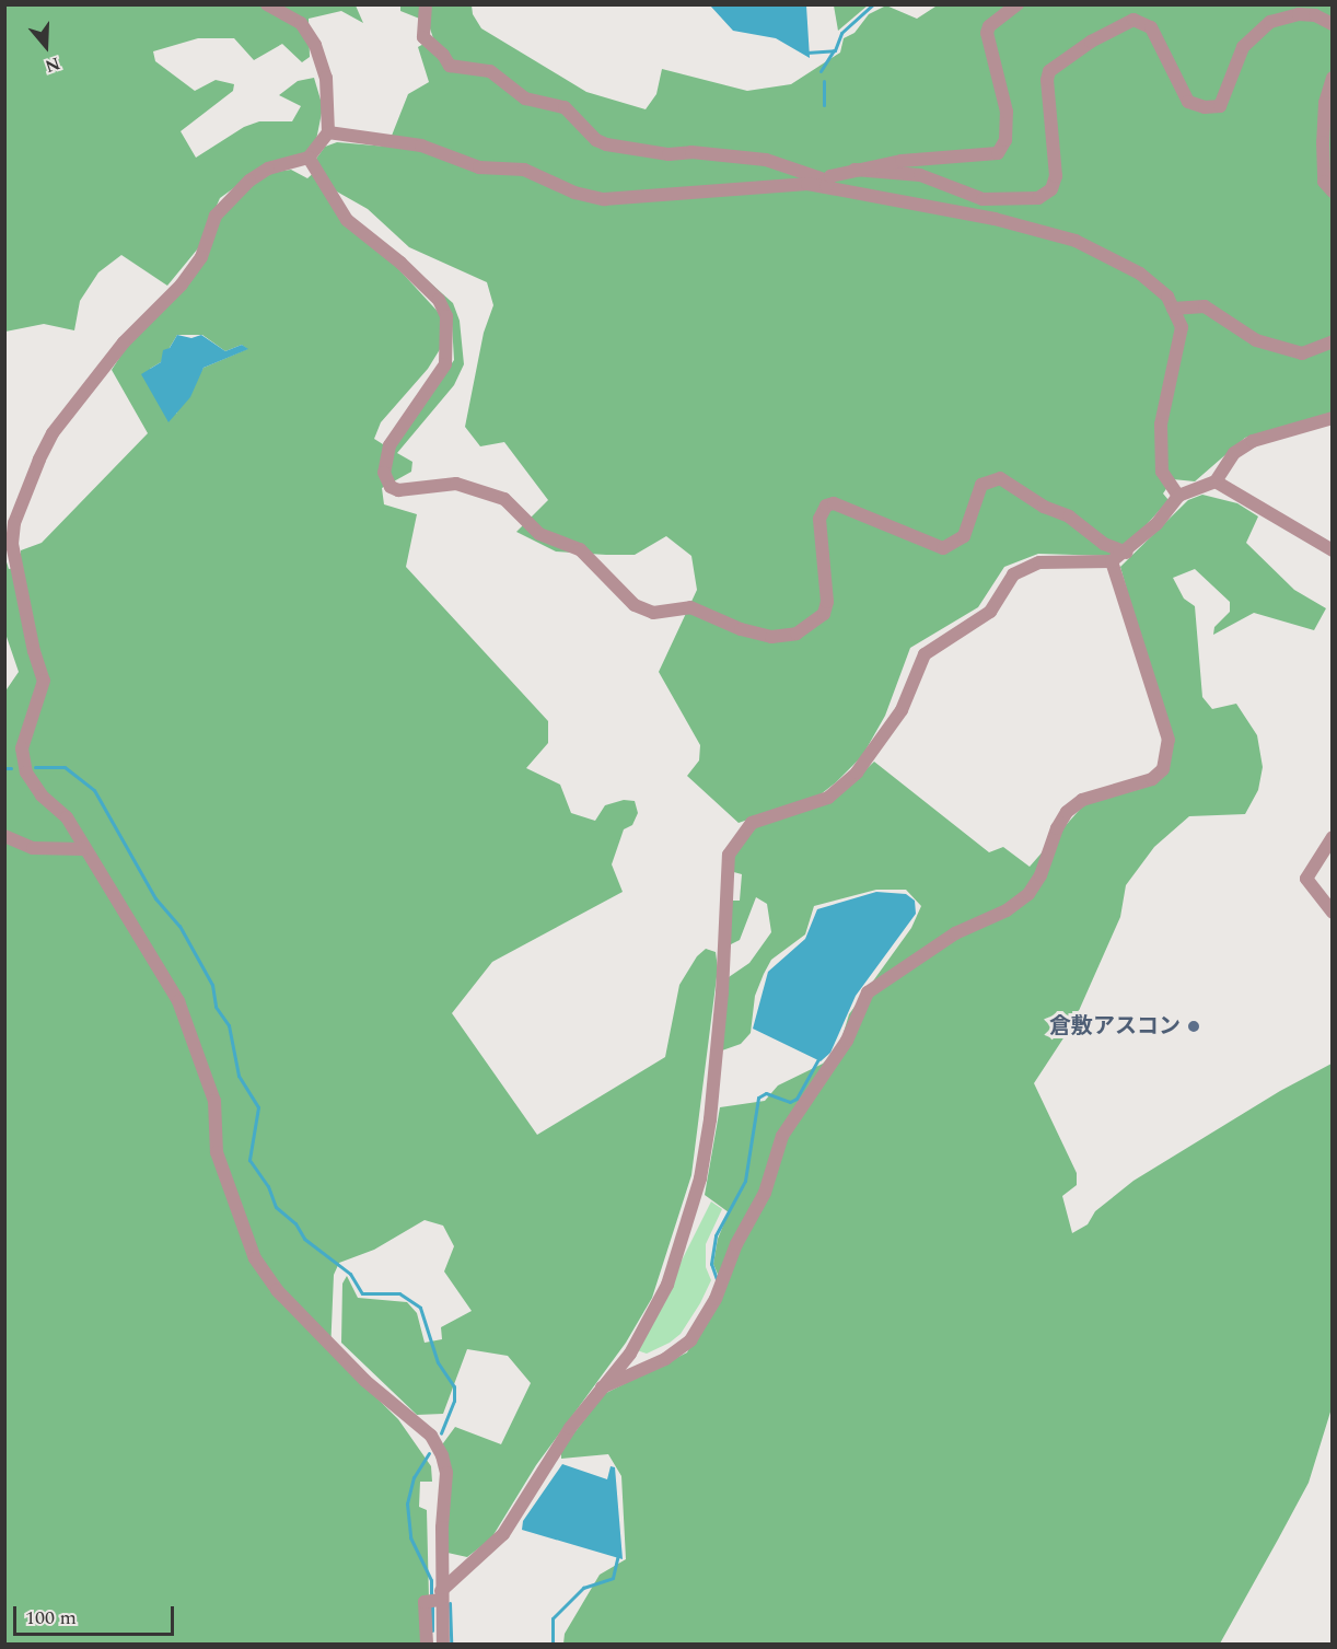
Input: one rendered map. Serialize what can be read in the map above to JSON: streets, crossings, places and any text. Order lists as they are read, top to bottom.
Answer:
{
  "places": ["倉敷アスコン"],
  "scale_bar": "100 m",
  "north": "bottom"
}
